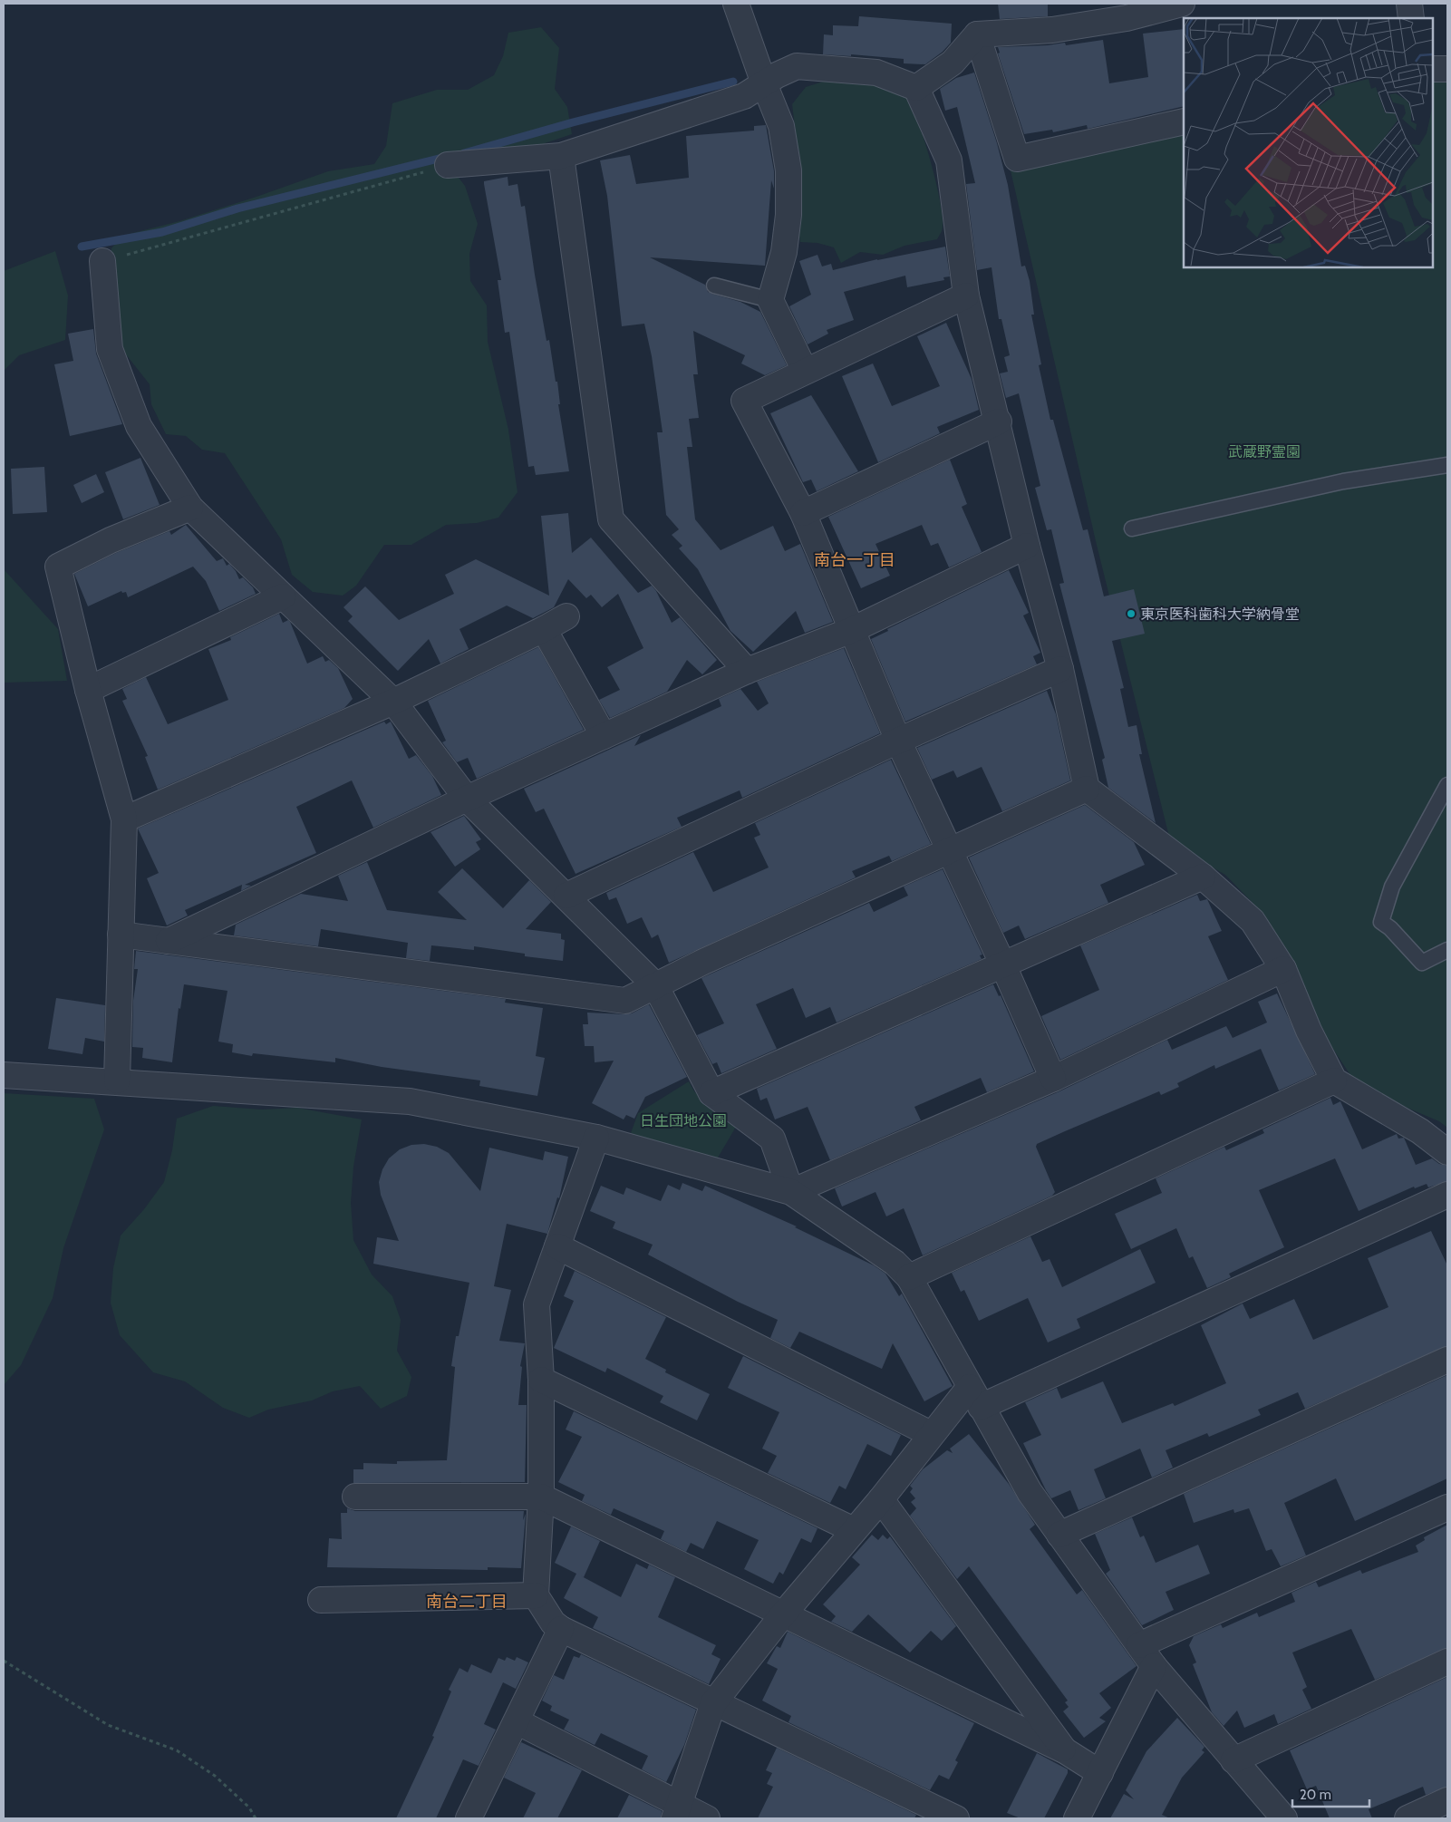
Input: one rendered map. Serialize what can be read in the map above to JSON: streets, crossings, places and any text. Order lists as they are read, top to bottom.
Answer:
{
  "districts": ["南台一丁目", "南台二丁目"],
  "parks": ["武蔵野霊園", "日生団地公園"],
  "places": ["東京医科歯科大学納骨堂"],
  "scale_bar": "20 m"
}
